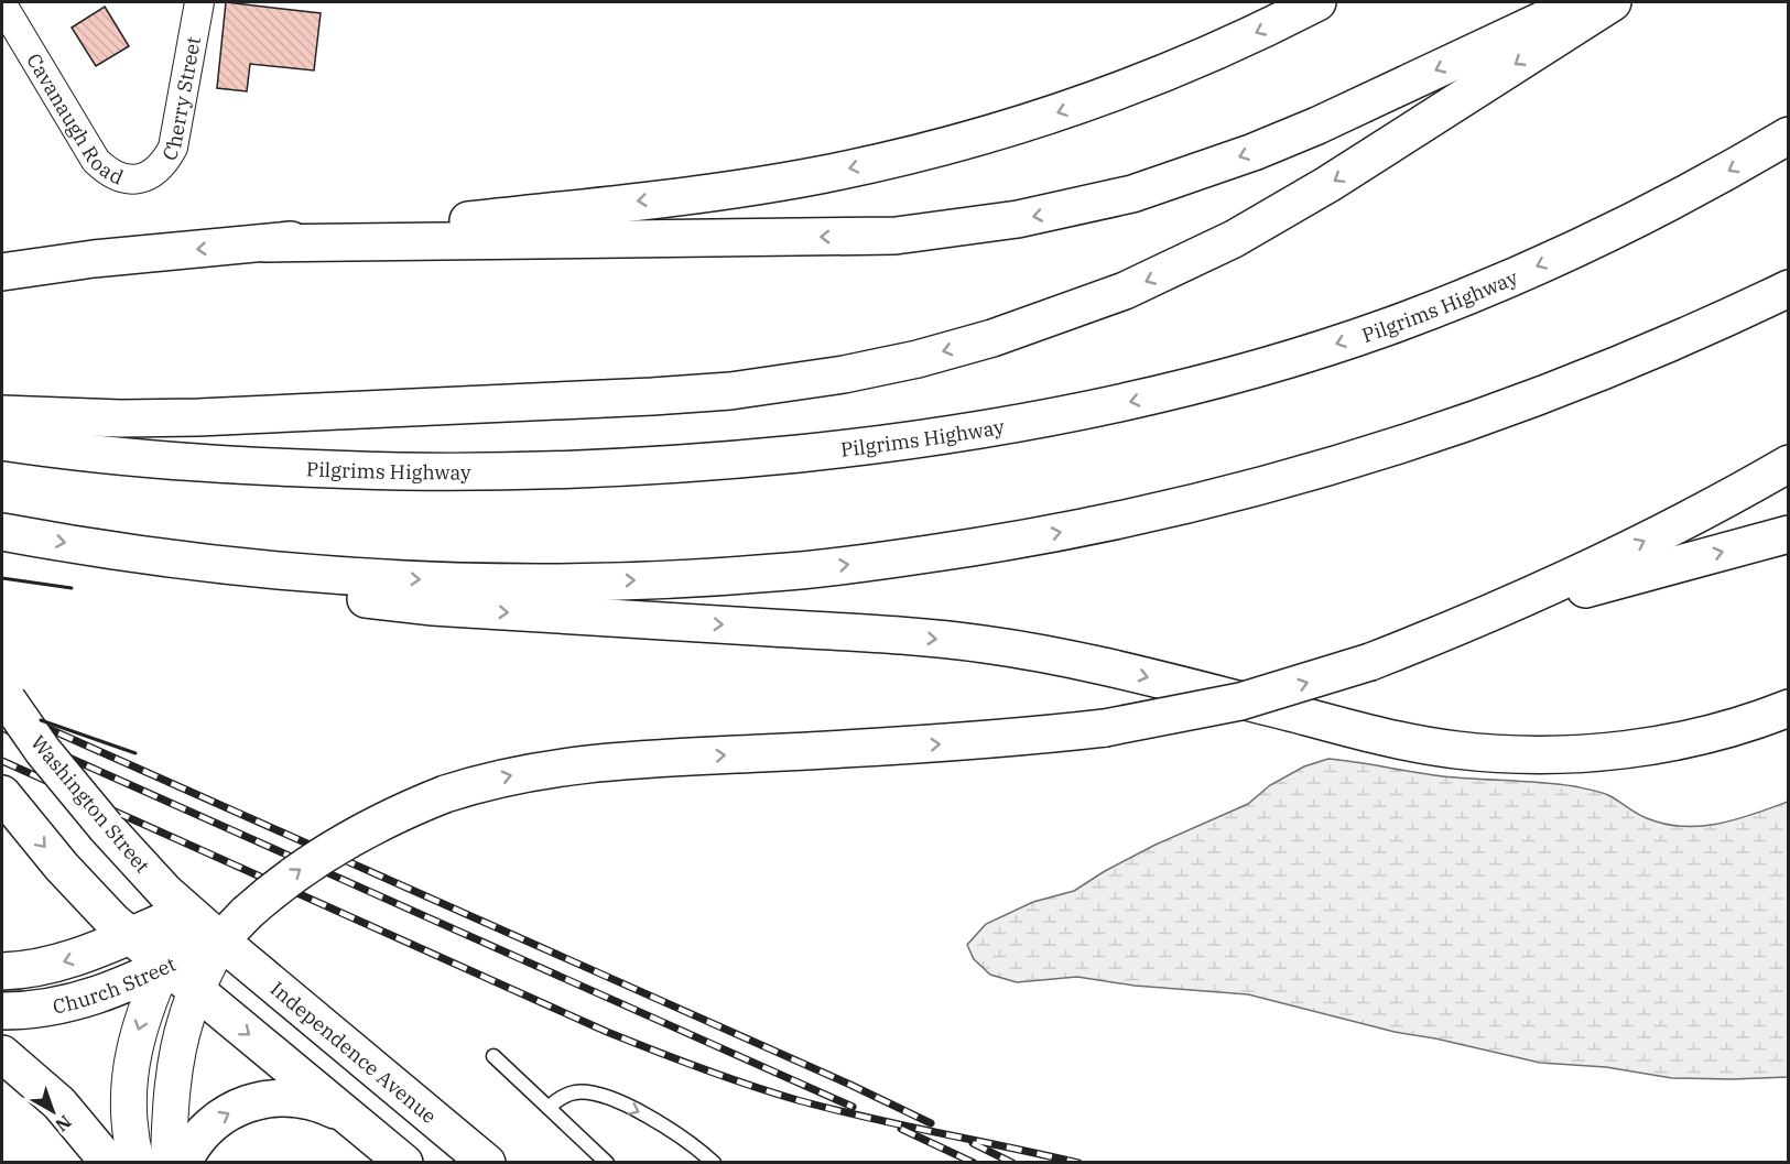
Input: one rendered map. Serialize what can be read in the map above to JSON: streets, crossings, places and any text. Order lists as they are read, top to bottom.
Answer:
{
  "streets": {
    "main road": [
      "Pilgrims Highway",
      "Washington Street",
      "Church Street",
      "Independence Avenue"
    ],
    "street": ["Cherry Street", "Cavanaugh Road"]
  },
  "crossings": [
    ["Cherry Street", "Cavanaugh Road"],
    ["Washington Street", "Church Street"],
    ["Washington Street", "Independence Avenue"],
    ["Church Street", "Independence Avenue"]
  ],
  "north": "bottom right"
}
